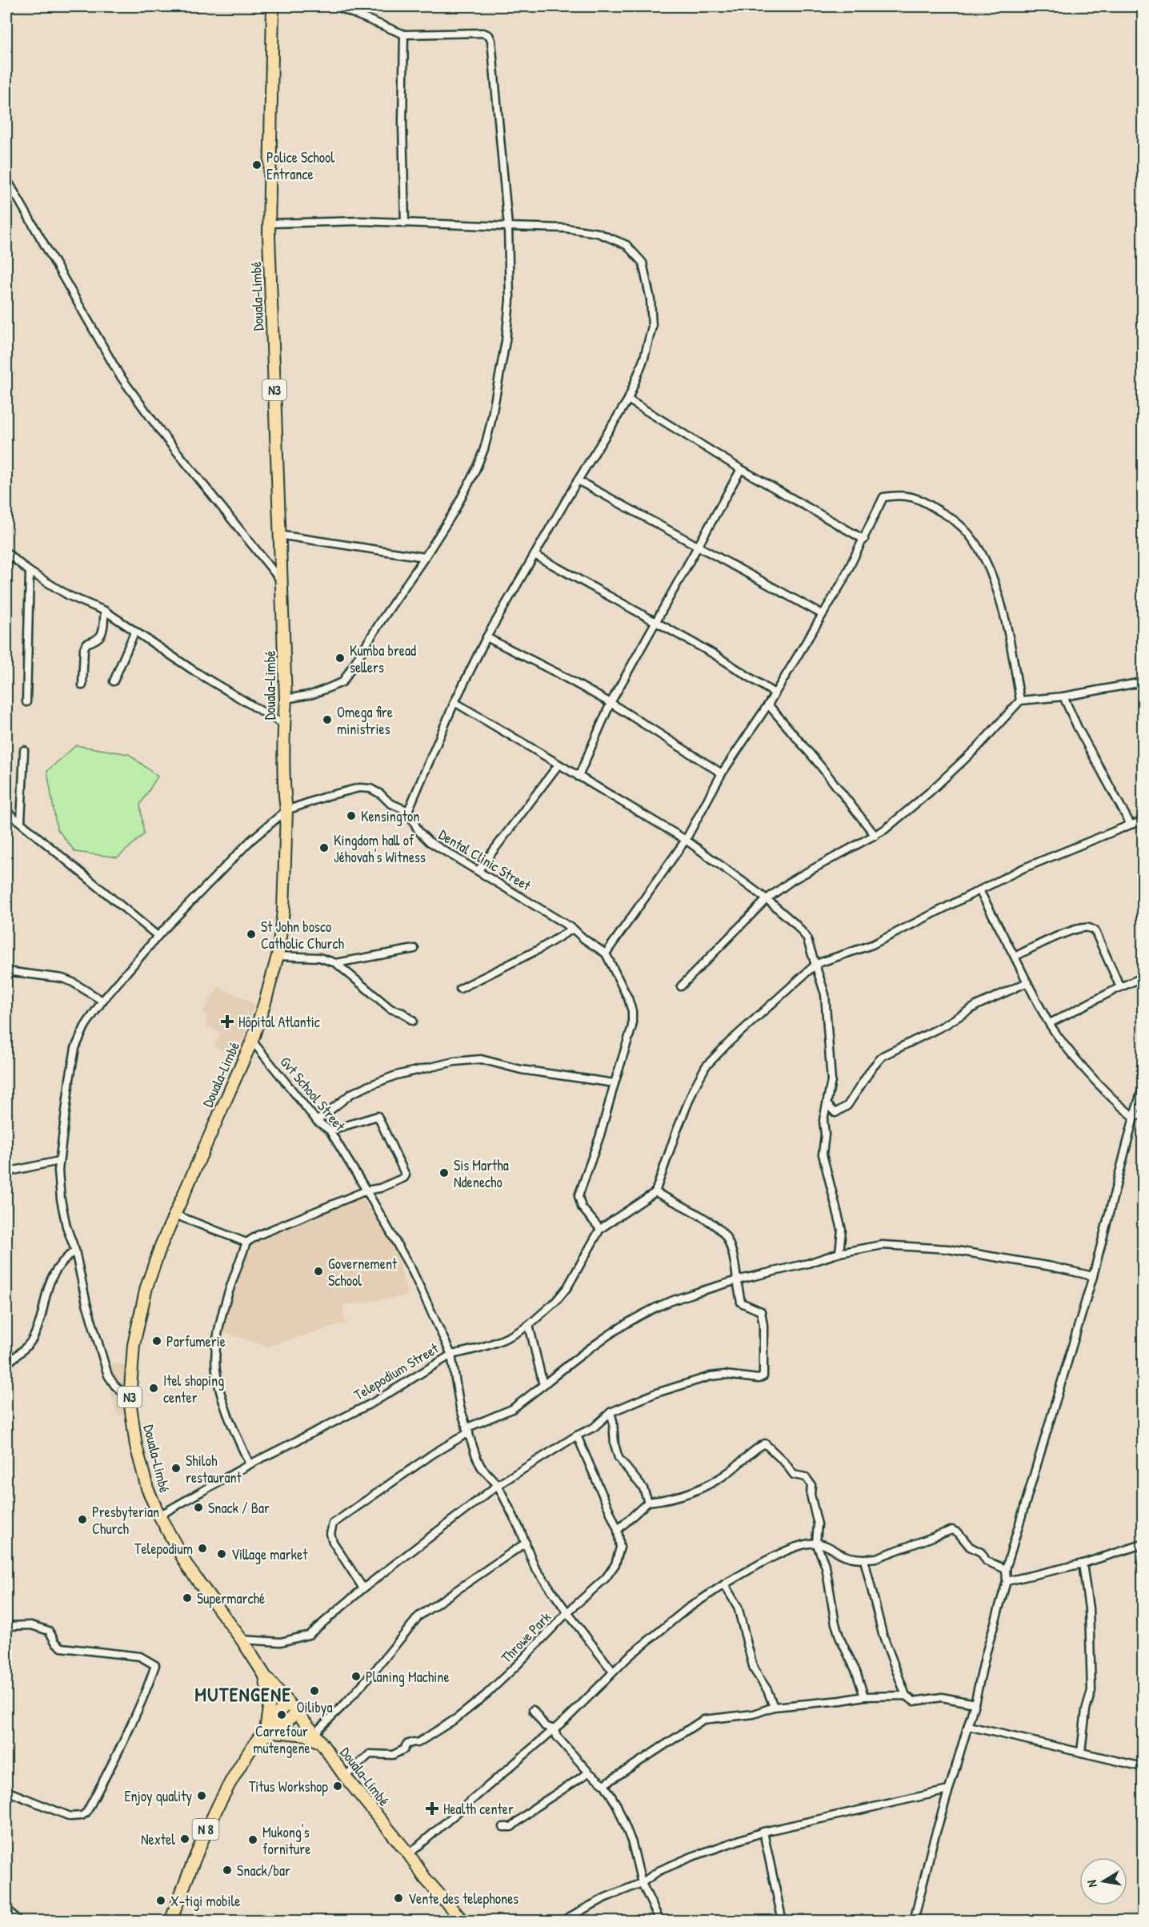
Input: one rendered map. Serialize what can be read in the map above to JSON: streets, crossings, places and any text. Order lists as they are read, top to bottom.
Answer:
{
  "streets": {
    "highway": ["Douala-Limbé", "N3", "N 8"],
    "street": [
      "Dental Clinic Street",
      "Gvt School Street",
      "Telepodium Street",
      "Throwe Park"
    ]
  },
  "crossings": [
    ["Douala-Limbé", "Gvt School Street"],
    ["Douala-Limbé", "Telepodium Street"],
    ["Douala-Limbé", "Throwe Park"],
    ["Douala-Limbé", "N 8"],
    ["Gvt School Street", "Telepodium Street"],
    ["Telepodium Street", "Throwe Park"]
  ],
  "districts": ["MUTENGENE"],
  "places": {
    "other": [
      "Police School Entrance",
      "Kumba bread sellers",
      "Omega fire ministries",
      "Kensington",
      "Kingdom hall of Jéhovah's Witness",
      "St John bosco Catholic Church",
      "Sis Martha Ndenecho",
      "Governement School",
      "Parfumerie",
      "Itel shoping center",
      "Shiloh restaurant",
      "Snack / Bar",
      "Presbyterian Church",
      "Telepodium",
      "Village market",
      "Supermarché",
      "Planing Machine",
      "Oilibya",
      "Carrefour mutengene",
      "Titus Workshop",
      "Enjoy quality",
      "Nextel",
      "Mukong's forniture",
      "Snack/bar",
      "Vente des telephones",
      "X-tigi mobile"
    ],
    "health": ["Hôpital Atlantic", "Health center"]
  },
  "north": "left"
}
